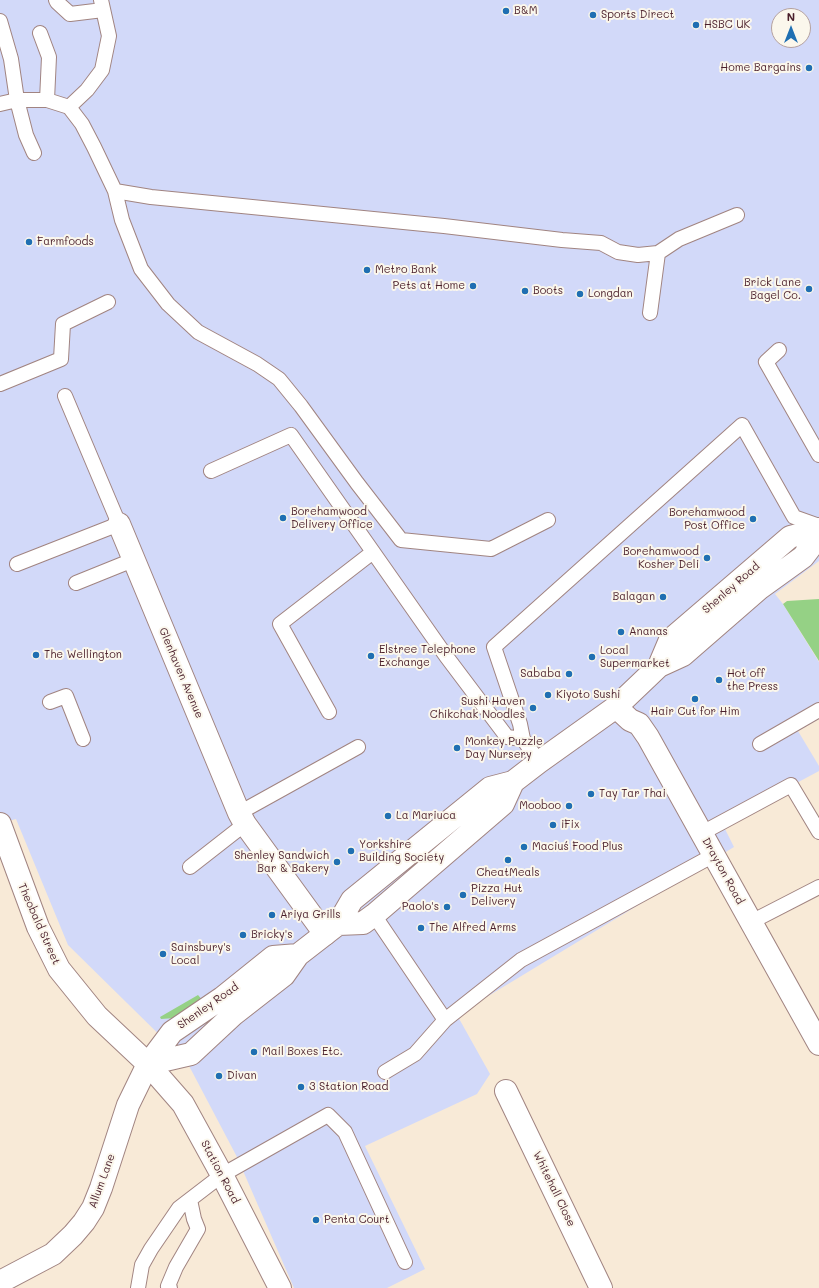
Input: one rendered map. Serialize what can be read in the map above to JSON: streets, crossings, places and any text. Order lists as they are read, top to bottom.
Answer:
{
  "streets": {
    "main road": [
      "Shenley Road",
      "Glenhaven Avenue",
      "Drayton Road",
      "Theobald Street",
      "Station Road",
      "Allum Lane",
      "Whitehall Close"
    ]
  },
  "crossings": [
    ["Shenley Road", "Glenhaven Avenue"],
    ["Shenley Road", "Drayton Road"],
    ["Shenley Road", "Theobald Street"],
    ["Shenley Road", "Station Road"],
    ["Shenley Road", "Allum Lane"],
    ["Theobald Street", "Station Road"],
    ["Theobald Street", "Allum Lane"],
    ["Station Road", "Allum Lane"]
  ],
  "places": [
    "B&M",
    "Sports Direct",
    "HSBC UK",
    "Home Bargains",
    "Farmfoods",
    "Metro Bank",
    "Pets at Home",
    "Brick Lane Bagel Co.",
    "Boots",
    "Longdan",
    "Borehamwood Delivery Office",
    "Borehamwood Post Office",
    "Borehamwood Kosher Deli",
    "Balagan",
    "Ananas",
    "The Wellington",
    "Elstree Telephone Exchange",
    "Local Supermarket",
    "Sababa",
    "Hot off the Press",
    "Kiyoto Sushi",
    "Hair Cut for Him",
    "Sushi Haven Chikchak Noodles",
    "Monkey Puzzle Day Nursery",
    "Tay Tar Thai",
    "Mooboo",
    "La Mariuca",
    "iFix",
    "Maciuś Food Plus",
    "Yorkshire Building Society",
    "CheatMeals",
    "Shenley Sandwich Bar & Bakery",
    "Pizza Hut Delivery",
    "Paolo's",
    "Ariya Grills",
    "The Alfred Arms",
    "Bricky's",
    "Sainsbury's Local",
    "Mail Boxes Etc.",
    "Divan",
    "3 Station Road",
    "Penta Court"
  ],
  "north": "top"
}
